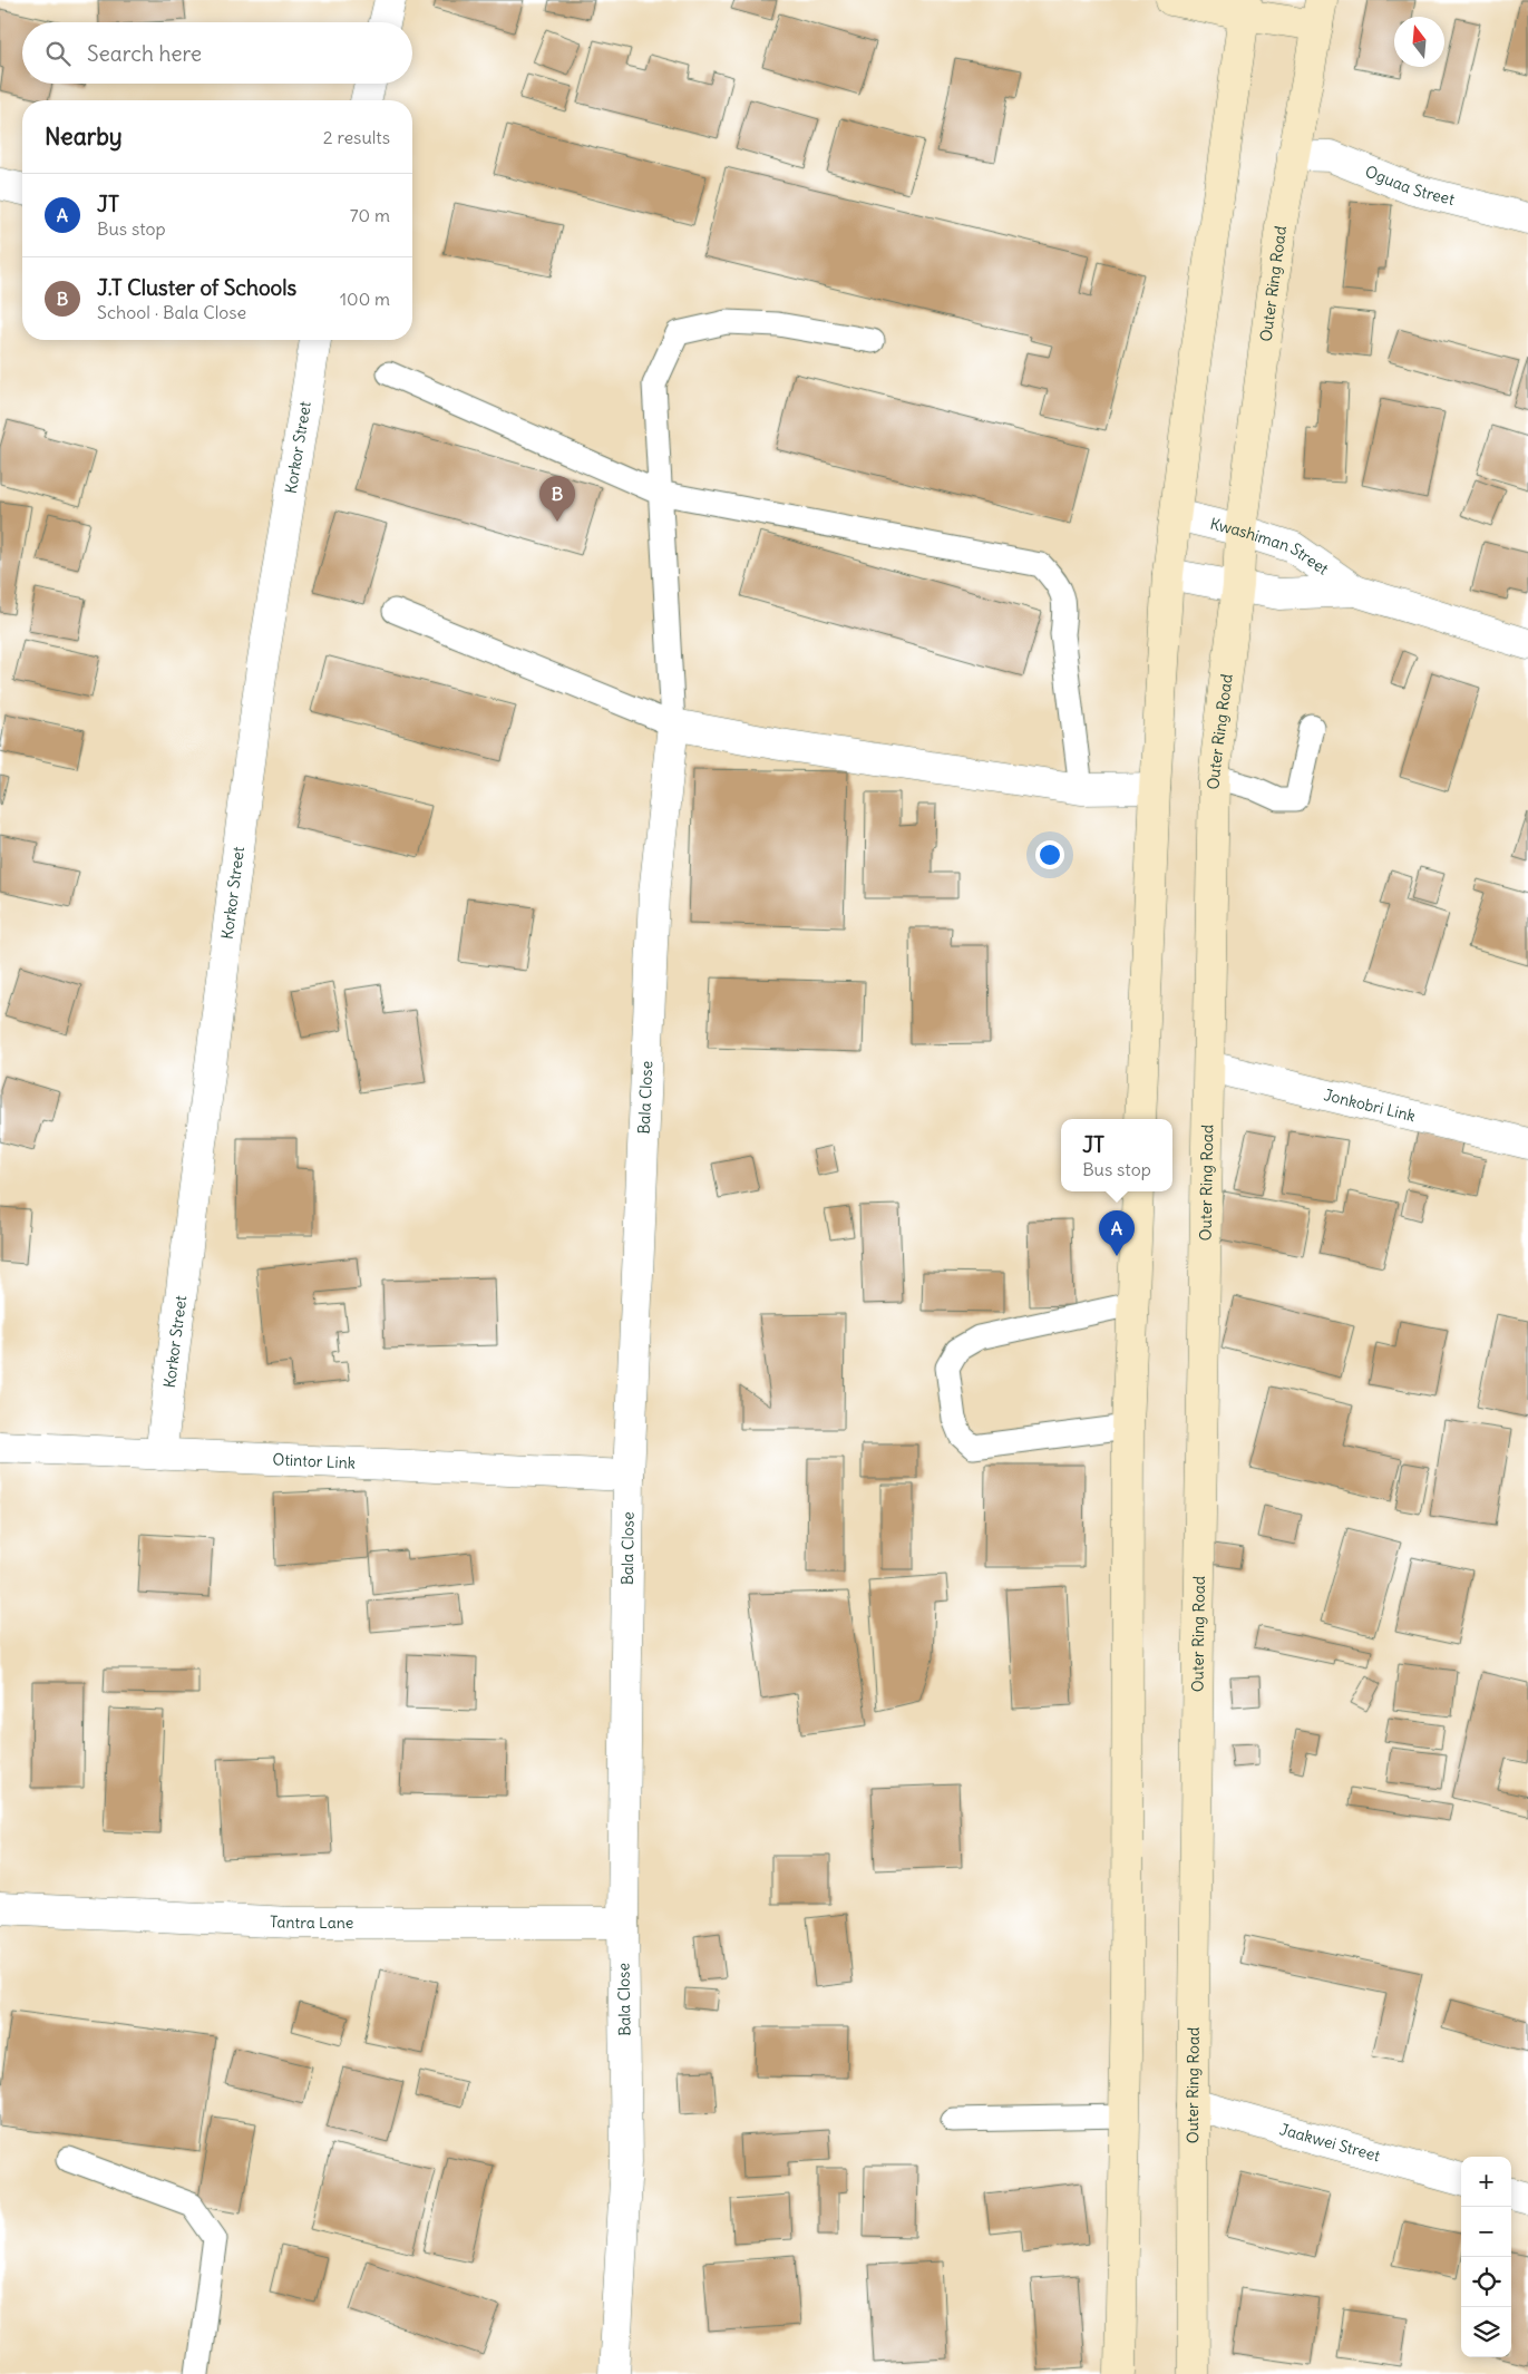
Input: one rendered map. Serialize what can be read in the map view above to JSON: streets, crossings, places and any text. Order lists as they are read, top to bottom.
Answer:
{
  "streets": {
    "main road": ["Outer Ring Road"],
    "street": [
      "Oguaa Street",
      "Korkor Street",
      "Kwashiman Street",
      "Bala Close",
      "Jonkobri Link",
      "Otintor Link",
      "Tantra Lane",
      "Jaakwei Street"
    ]
  },
  "crossings": [
    ["Oguaa Street", "Outer Ring Road"],
    ["Outer Ring Road", "Kwashiman Street"],
    ["Outer Ring Road", "Jonkobri Link"],
    ["Outer Ring Road", "Jaakwei Street"],
    ["Korkor Street", "Otintor Link"],
    ["Bala Close", "Otintor Link"],
    ["Bala Close", "Tantra Lane"]
  ],
  "north": "top",
  "page": {
    "search": "Search here",
    "heading": ["Nearby", "2 results"],
    "list": [
      {
        "mark": "A",
        "name": "JT",
        "note": "Bus stop",
        "value": "70 m"
      },
      {
        "mark": "B",
        "name": "J.T Cluster of Schools",
        "note": "School · Bala Close",
        "value": "100 m"
      }
    ],
    "pins": ["B", "A"],
    "popup": ["JT", "Bus stop"],
    "map_buttons": ["+", "−"]
  }
}
